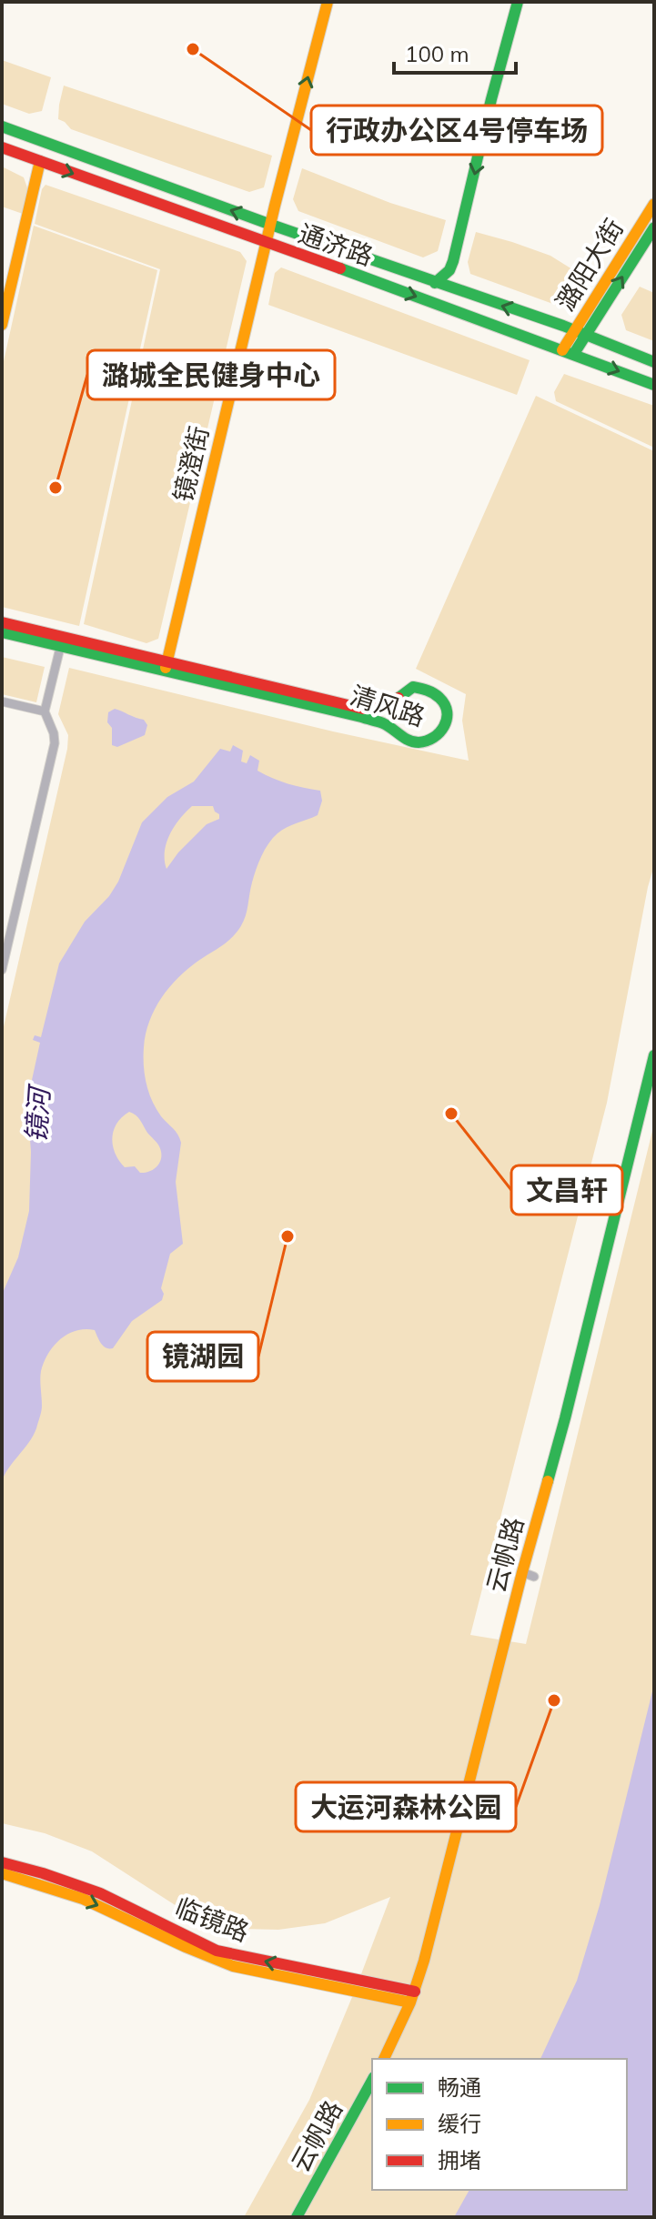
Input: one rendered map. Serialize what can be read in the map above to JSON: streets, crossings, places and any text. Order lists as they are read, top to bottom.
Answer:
{
  "streets": {
    "street": [
      "通济路",
      "潞阳大街",
      "镜澄街",
      "清风路",
      "云帆路",
      "临镜路"
    ]
  },
  "crossings": [
    ["通济路", "潞阳大街"],
    ["通济路", "镜澄街"],
    ["镜澄街", "清风路"],
    ["云帆路", "临镜路"]
  ],
  "water": ["镜河"],
  "places": [
    "行政办公区4号停车场",
    "潞城全民健身中心",
    "文昌轩",
    "镜湖园",
    "大运河森林公园"
  ],
  "legend": ["畅通", "缓行", "拥堵"],
  "scale_bar": "100 m"
}
